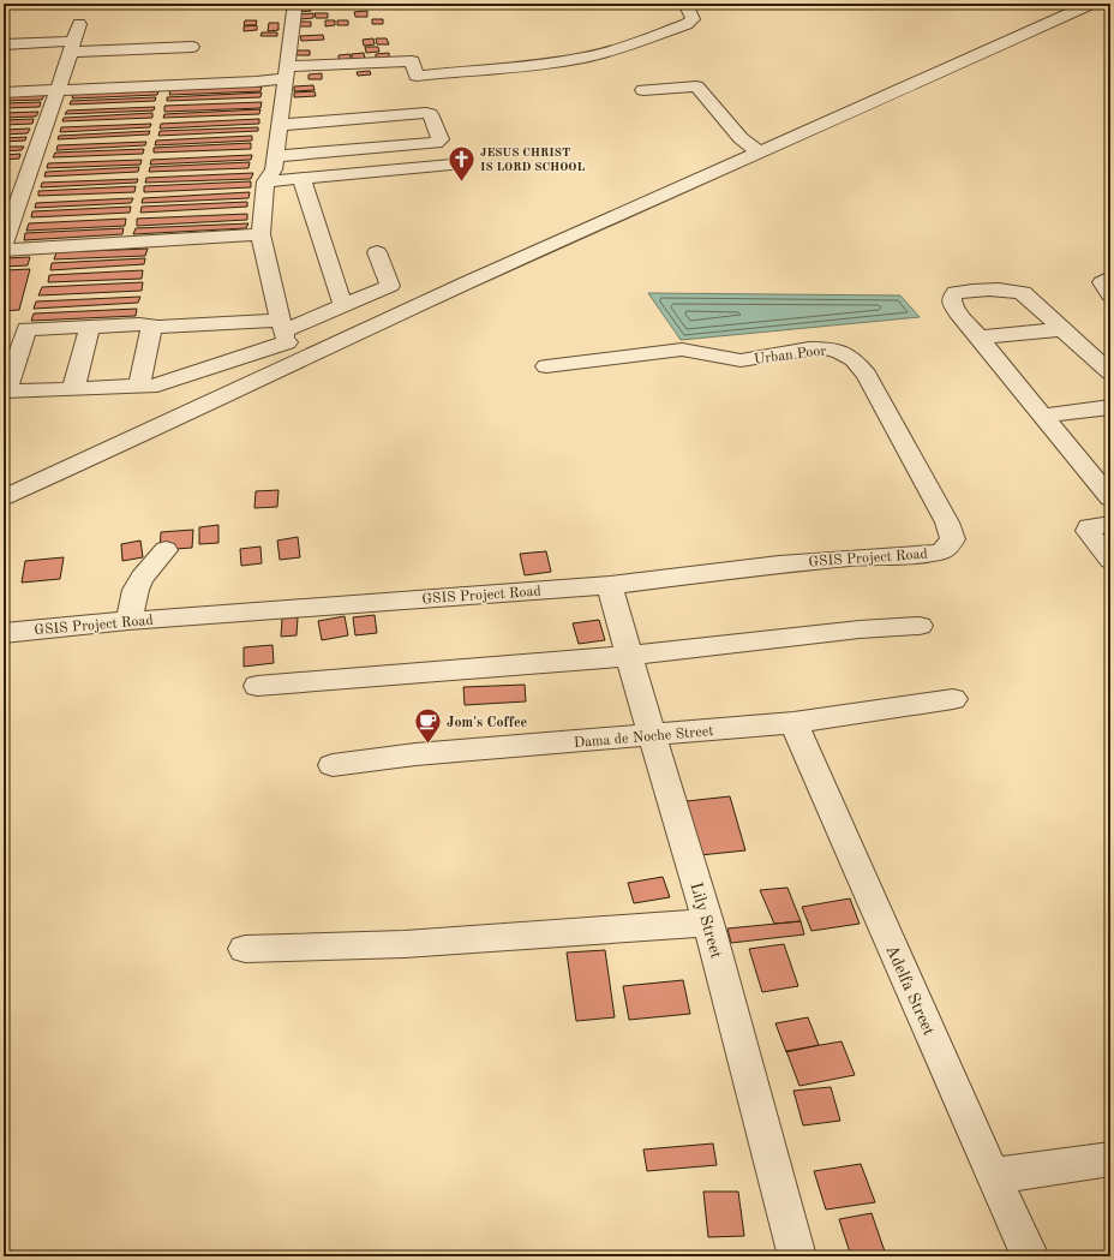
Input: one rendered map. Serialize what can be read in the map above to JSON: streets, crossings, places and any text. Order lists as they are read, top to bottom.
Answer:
{
  "streets": {
    "street": [
      "Urban Poor",
      "GSIS Project Road",
      "Dama de Noche Street",
      "Lily Street",
      "Adelfa Street"
    ]
  },
  "crossings": [
    ["Urban Poor", "GSIS Project Road"],
    ["GSIS Project Road", "Lily Street"],
    ["Dama de Noche Street", "Lily Street"],
    ["Dama de Noche Street", "Adelfa Street"]
  ],
  "places": {
    "church": ["JESUS CHRIST IS LORD SCHOOL"],
    "cafe": ["Jom's Coffee"]
  }
}
